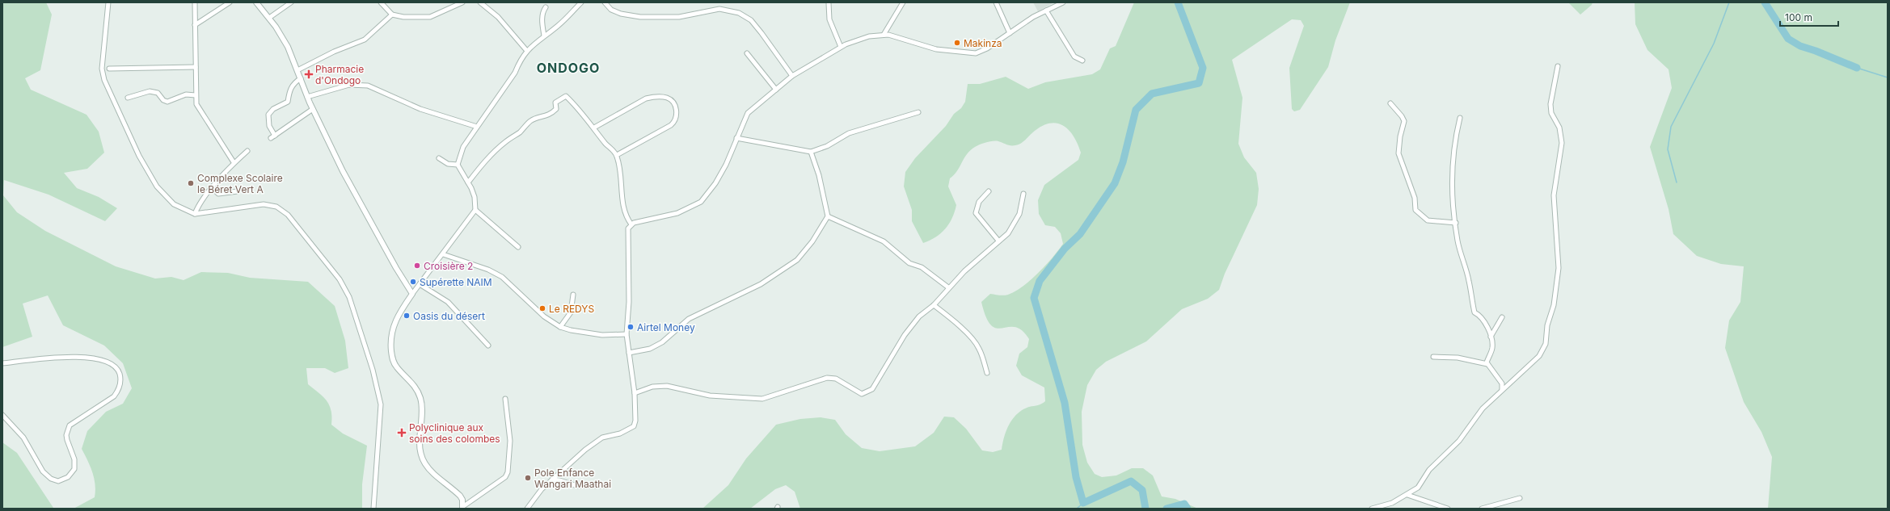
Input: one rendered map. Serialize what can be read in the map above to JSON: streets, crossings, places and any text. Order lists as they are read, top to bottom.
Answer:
{
  "districts": ["ONDOGO"],
  "places": {
    "other": [
      "Makinza",
      "Complexe Scolaire le Béret Vert A",
      "Croisière 2",
      "Supérette NAIM",
      "Le REDYS",
      "Oasis du désert",
      "Airtel Money",
      "Pole Enfance Wangari Maathai"
    ],
    "health": ["Pharmacie d'Ondogo", "Polyclinique aux soins des colombes"]
  },
  "scale_bar": "100 m"
}
